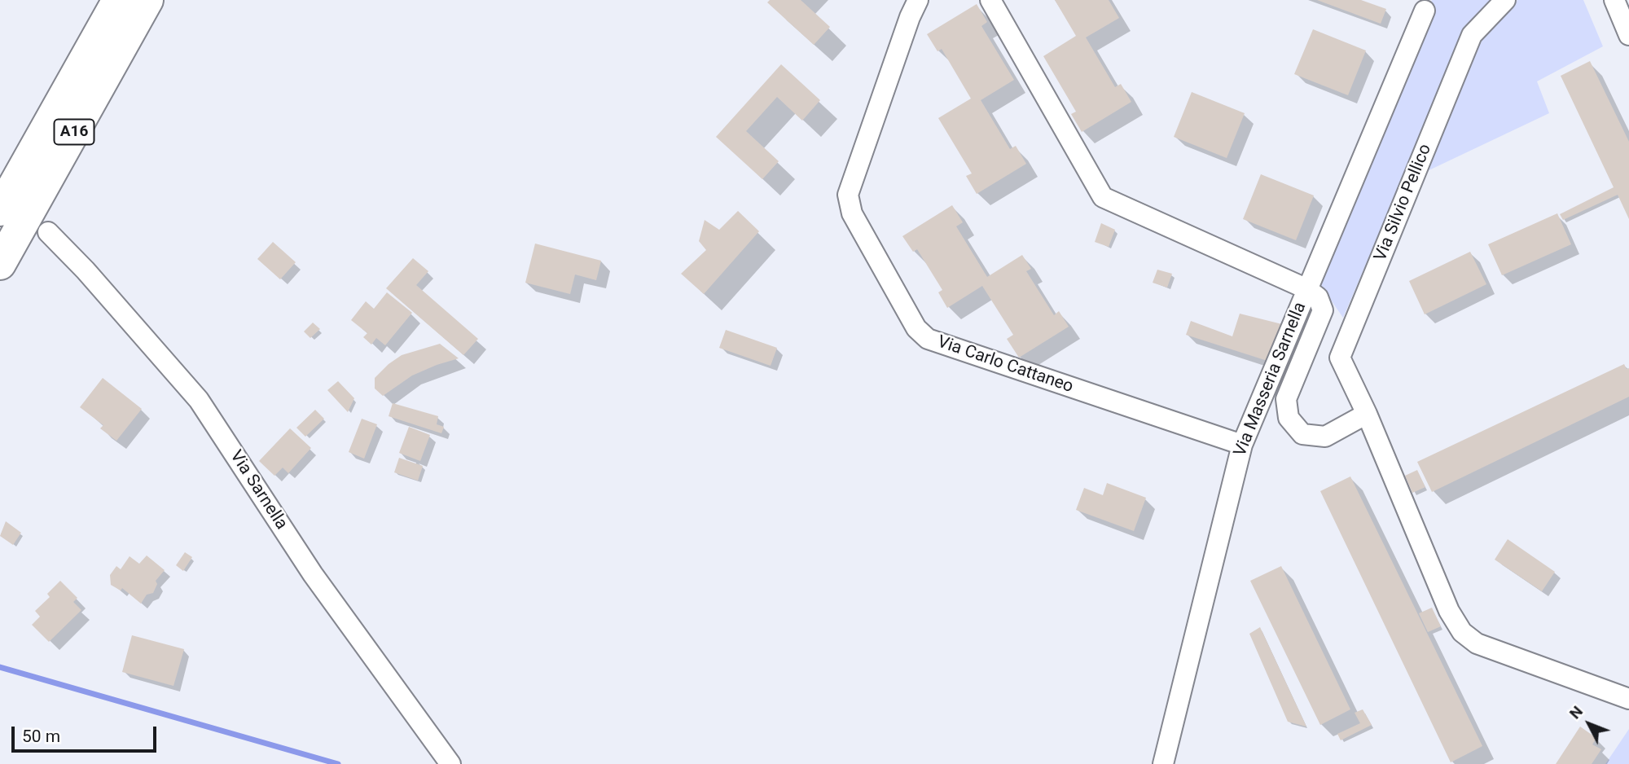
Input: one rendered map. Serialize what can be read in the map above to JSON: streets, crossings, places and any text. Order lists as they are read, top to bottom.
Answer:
{
  "streets": {
    "highway": ["A16"],
    "street": [
      "Via Silvio Pellico",
      "Via Carlo Cattaneo",
      "Via Masseria Sarnella",
      "Via Sarnella"
    ]
  },
  "crossings": [
    ["Via Carlo Cattaneo", "Via Masseria Sarnella"]
  ],
  "scale_bar": "50 m",
  "north": "top left"
}
